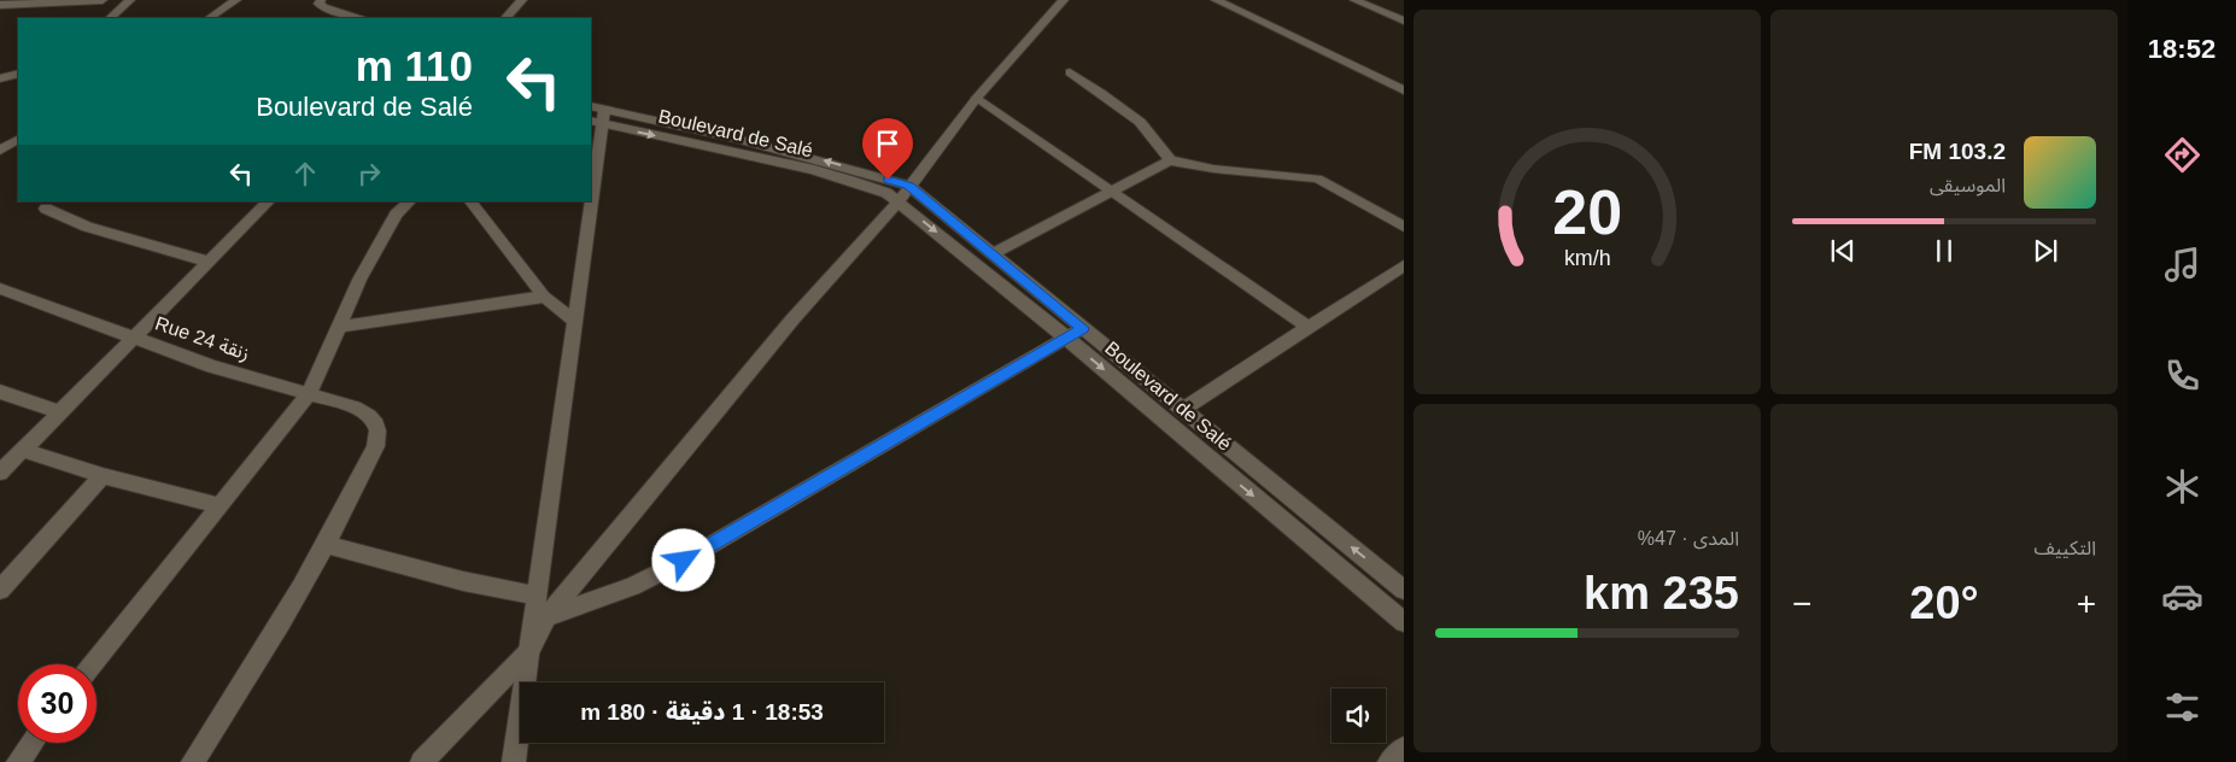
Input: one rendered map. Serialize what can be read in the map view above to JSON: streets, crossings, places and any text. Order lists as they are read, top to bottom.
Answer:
{
  "streets": {
    "street": ["Boulevard de Salé", "Rue 24 زنقة"]
  },
  "page": {
    "tabs": "18:52",
    "turn": ["110 m", "Boulevard de Salé"],
    "song": ["103.2 FM", "الموسيقى"],
    "tile": [
      "التكييف",
      ["المدى · 47%", "235 km"]
    ],
    "heat": ["−", "20°", "+"],
    "limit": "30",
    "trip": "18:53 · 1 دقيقة · 180 m",
    "gauge": ["20", "km/h"]
  }
}
